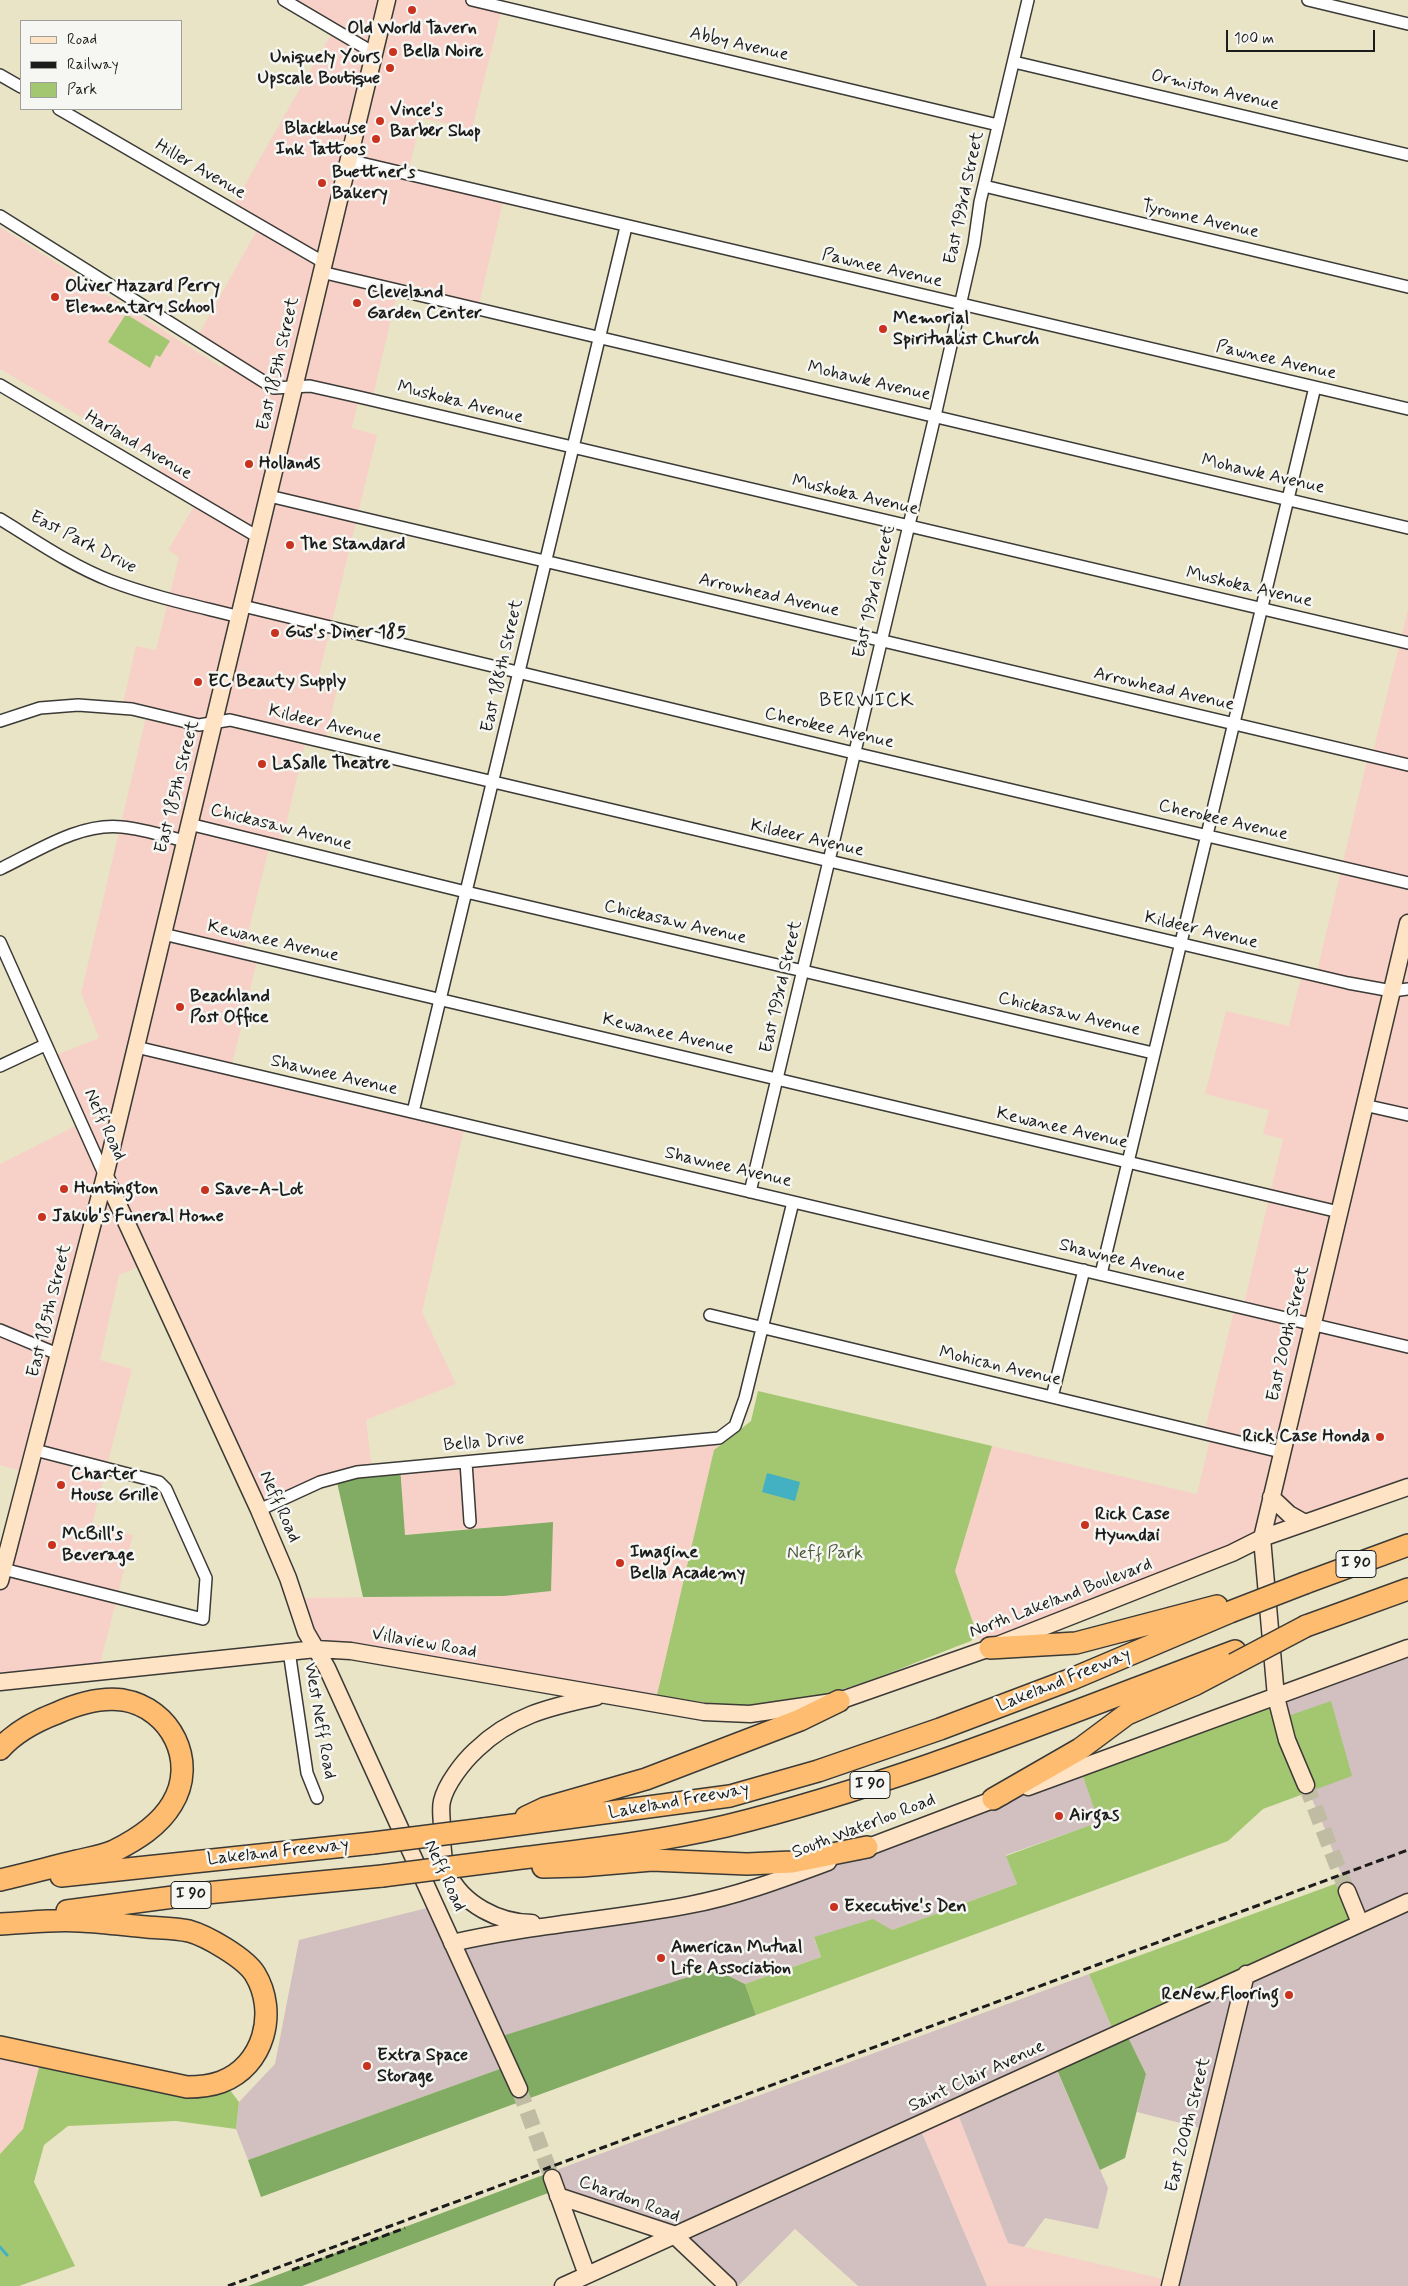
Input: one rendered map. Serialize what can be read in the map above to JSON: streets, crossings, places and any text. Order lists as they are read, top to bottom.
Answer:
{
  "streets": {
    "highway": ["I 90", "Lakeland Freeway"],
    "street": [
      "Abby Avenue",
      "Ormiston Avenue",
      "Hiller Avenue",
      "East 193rd Street",
      "Tyronne Avenue",
      "Pawnee Avenue",
      "East 185th Street",
      "Mohawk Avenue",
      "Muskoka Avenue",
      "Harland Avenue",
      "East Park Drive",
      "Arrowhead Avenue",
      "East 188th Street",
      "Kildeer Avenue",
      "Cherokee Avenue",
      "Chickasaw Avenue",
      "Kewanee Avenue",
      "Shawnee Avenue",
      "Neff Road",
      "East 200th Street",
      "Mohican Avenue",
      "Bella Drive",
      "North Lakeland Boulevard",
      "Villaview Road",
      "West Neff Road",
      "South Waterloo Road",
      "Saint Clair Avenue",
      "Chardon Road"
    ]
  },
  "crossings": [
    ["Abby Avenue", "East 193rd Street"],
    ["Ormiston Avenue", "East 193rd Street"],
    ["Hiller Avenue", "East 185th Street"],
    ["Hiller Avenue", "Mohawk Avenue"],
    ["East 193rd Street", "Tyronne Avenue"],
    ["East 193rd Street", "Pawnee Avenue"],
    ["East 193rd Street", "Mohawk Avenue"],
    ["East 193rd Street", "Muskoka Avenue"],
    ["East 193rd Street", "Arrowhead Avenue"],
    ["East 193rd Street", "Kildeer Avenue"],
    ["East 193rd Street", "Cherokee Avenue"],
    ["East 193rd Street", "Chickasaw Avenue"],
    ["East 193rd Street", "Kewanee Avenue"],
    ["East 193rd Street", "Shawnee Avenue"],
    ["Pawnee Avenue", "East 185th Street"],
    ["Pawnee Avenue", "East 188th Street"],
    ["East 185th Street", "Mohawk Avenue"],
    ["East 185th Street", "Muskoka Avenue"],
    ["East 185th Street", "Harland Avenue"],
    ["East 185th Street", "East Park Drive"],
    ["East 185th Street", "Arrowhead Avenue"],
    ["East 185th Street", "Kildeer Avenue"],
    ["East 185th Street", "Cherokee Avenue"],
    ["East 185th Street", "Chickasaw Avenue"],
    ["East 185th Street", "Kewanee Avenue"],
    ["East 185th Street", "Shawnee Avenue"],
    ["East 185th Street", "Neff Road"],
    ["Mohawk Avenue", "East 188th Street"],
    ["Muskoka Avenue", "East 188th Street"],
    ["East Park Drive", "Cherokee Avenue"],
    ["Arrowhead Avenue", "East 188th Street"],
    ["East 188th Street", "Kildeer Avenue"],
    ["East 188th Street", "Cherokee Avenue"],
    ["East 188th Street", "Chickasaw Avenue"],
    ["East 188th Street", "Kewanee Avenue"],
    ["East 188th Street", "Shawnee Avenue"],
    ["Kildeer Avenue", "East 200th Street"],
    ["Kewanee Avenue", "East 200th Street"],
    ["Shawnee Avenue", "East 200th Street"],
    ["Neff Road", "Bella Drive"],
    ["Neff Road", "Villaview Road"],
    ["Neff Road", "South Waterloo Road"],
    ["East 200th Street", "Mohican Avenue"],
    ["East 200th Street", "North Lakeland Boulevard"],
    ["East 200th Street", "South Waterloo Road"],
    ["East 200th Street", "Saint Clair Avenue"],
    ["Mohican Avenue", "Bella Drive"],
    ["I 90", "Lakeland Freeway"],
    ["North Lakeland Boulevard", "Villaview Road"],
    ["Villaview Road", "West Neff Road"],
    ["Saint Clair Avenue", "Chardon Road"]
  ],
  "districts": ["BERWICK"],
  "parks": ["Neff Park"],
  "places": [
    "Old World Tavern",
    "Bella Noire",
    "Uniquely Yours Upscale Boutique",
    "Vince's Barber Shop",
    "Blackhouse Ink Tattoos",
    "Buettner's Bakery",
    "Oliver Hazard Perry Elementary School",
    "Cleveland Garden Center",
    "Memorial Spiritualist Church",
    "Hollands",
    "The Standard",
    "Gus's Diner 185",
    "EC Beauty Supply",
    "LaSalle Theatre",
    "Beachland Post Office",
    "Huntington",
    "Save-A-Lot",
    "Jakub's Funeral Home",
    "Rick Case Honda",
    "Charter House Grille",
    "Rick Case Hyundai",
    "McBill's Beverage",
    "Imagine Bella Academy",
    "Airgas",
    "Executive's Den",
    "American Mutual Life Association",
    "ReNew Flooring",
    "Extra Space Storage"
  ],
  "legend": ["Road", "Railway", "Park"],
  "scale_bar": "100 m"
}
